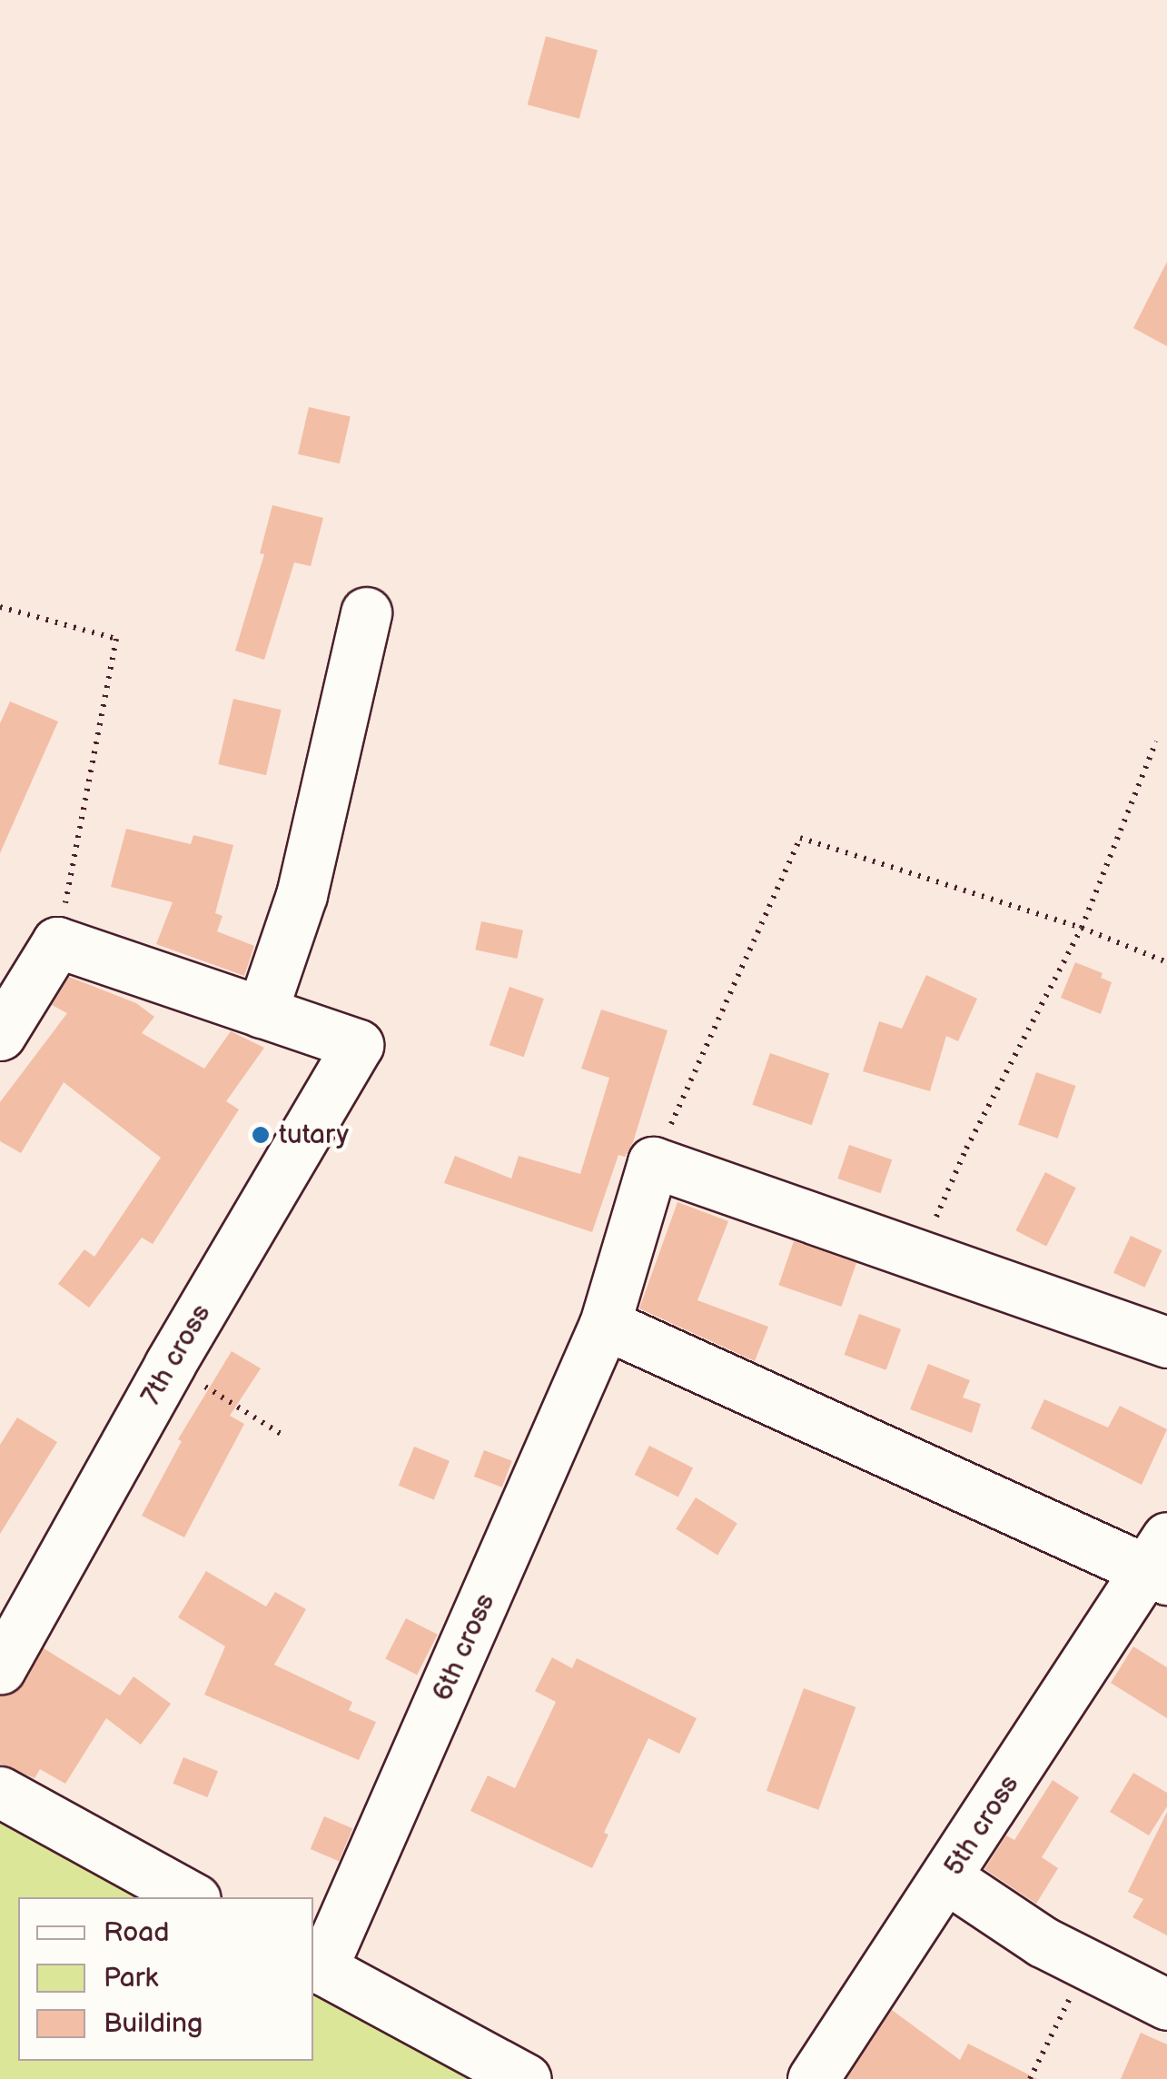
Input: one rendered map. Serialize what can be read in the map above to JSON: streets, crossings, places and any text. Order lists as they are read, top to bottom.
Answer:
{
  "streets": {
    "street": ["7th cross", "6th cross", "5th cross"]
  },
  "places": ["tutary"],
  "legend": ["Road", "Park", "Building"]
}
